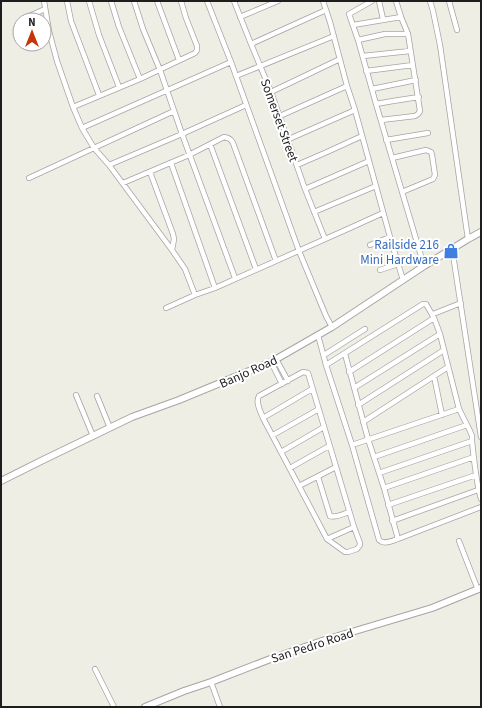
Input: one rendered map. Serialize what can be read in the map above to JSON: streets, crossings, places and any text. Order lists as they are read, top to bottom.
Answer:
{
  "streets": {
    "street": ["Somerset Street", "Banjo Road", "San Pedro Road"]
  },
  "places": {
    "shop": ["Railside 216 Mini Hardware"]
  },
  "north": "top"
}
